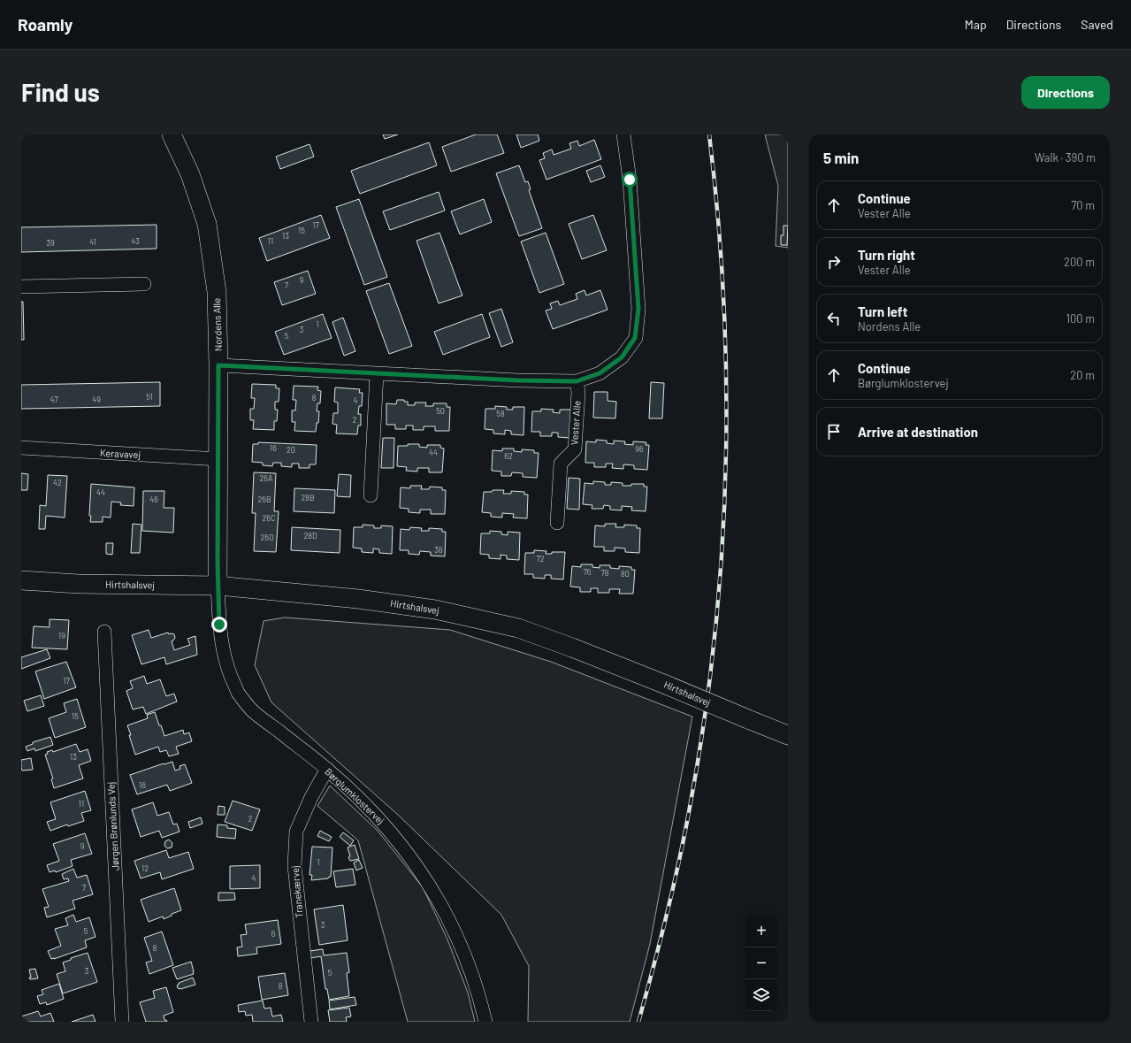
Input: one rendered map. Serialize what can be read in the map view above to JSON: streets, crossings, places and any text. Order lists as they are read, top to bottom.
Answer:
{
  "streets": {
    "street": [
      "Nordens Alle",
      "Vester Alle",
      "Keravavej",
      "Hirtshalsvej",
      "Børglumklostervej",
      "Jørgen Brønlunds Vej",
      "Tranekærvej"
    ]
  },
  "crossings": [
    ["Nordens Alle", "Keravavej"],
    ["Nordens Alle", "Hirtshalsvej"],
    ["Nordens Alle", "Børglumklostervej"],
    ["Hirtshalsvej", "Børglumklostervej"],
    ["Børglumklostervej", "Tranekærvej"]
  ],
  "house_numbers": [
    "17",
    "15",
    "13",
    "43",
    "11",
    "41",
    "39",
    "9",
    "7",
    "1",
    "3",
    "5",
    "51",
    "8",
    "47",
    "49",
    "4",
    "50",
    "58",
    "2",
    "16",
    "96",
    "20",
    "44",
    "62",
    "26A",
    "42",
    "44",
    "28B",
    "46",
    "26B",
    "26C",
    "28D",
    "26D",
    "36",
    "72",
    "76",
    "78",
    "80",
    "19",
    "17",
    "15",
    "13",
    "16",
    "11",
    "2",
    "9",
    "1",
    "12",
    "4",
    "7",
    "3",
    "5",
    "6",
    "8",
    "3",
    "5",
    "8"
  ],
  "page": {
    "header": "Roamly",
    "nav": ["Map", "Directions", "Saved"],
    "buttons": "Directions",
    "title": "Find us",
    "heading": ["5 min", "Walk · 390 m"],
    "list": [
      ["Continue", "Vester Alle", "70 m"],
      ["Turn right", "Vester Alle", "200 m"],
      ["Turn left", "Nordens Alle", "100 m"],
      ["Continue", "Børglumklostervej", "20 m"],
      "Arrive at destination"
    ],
    "map_buttons": ["+", "−"]
  }
}
